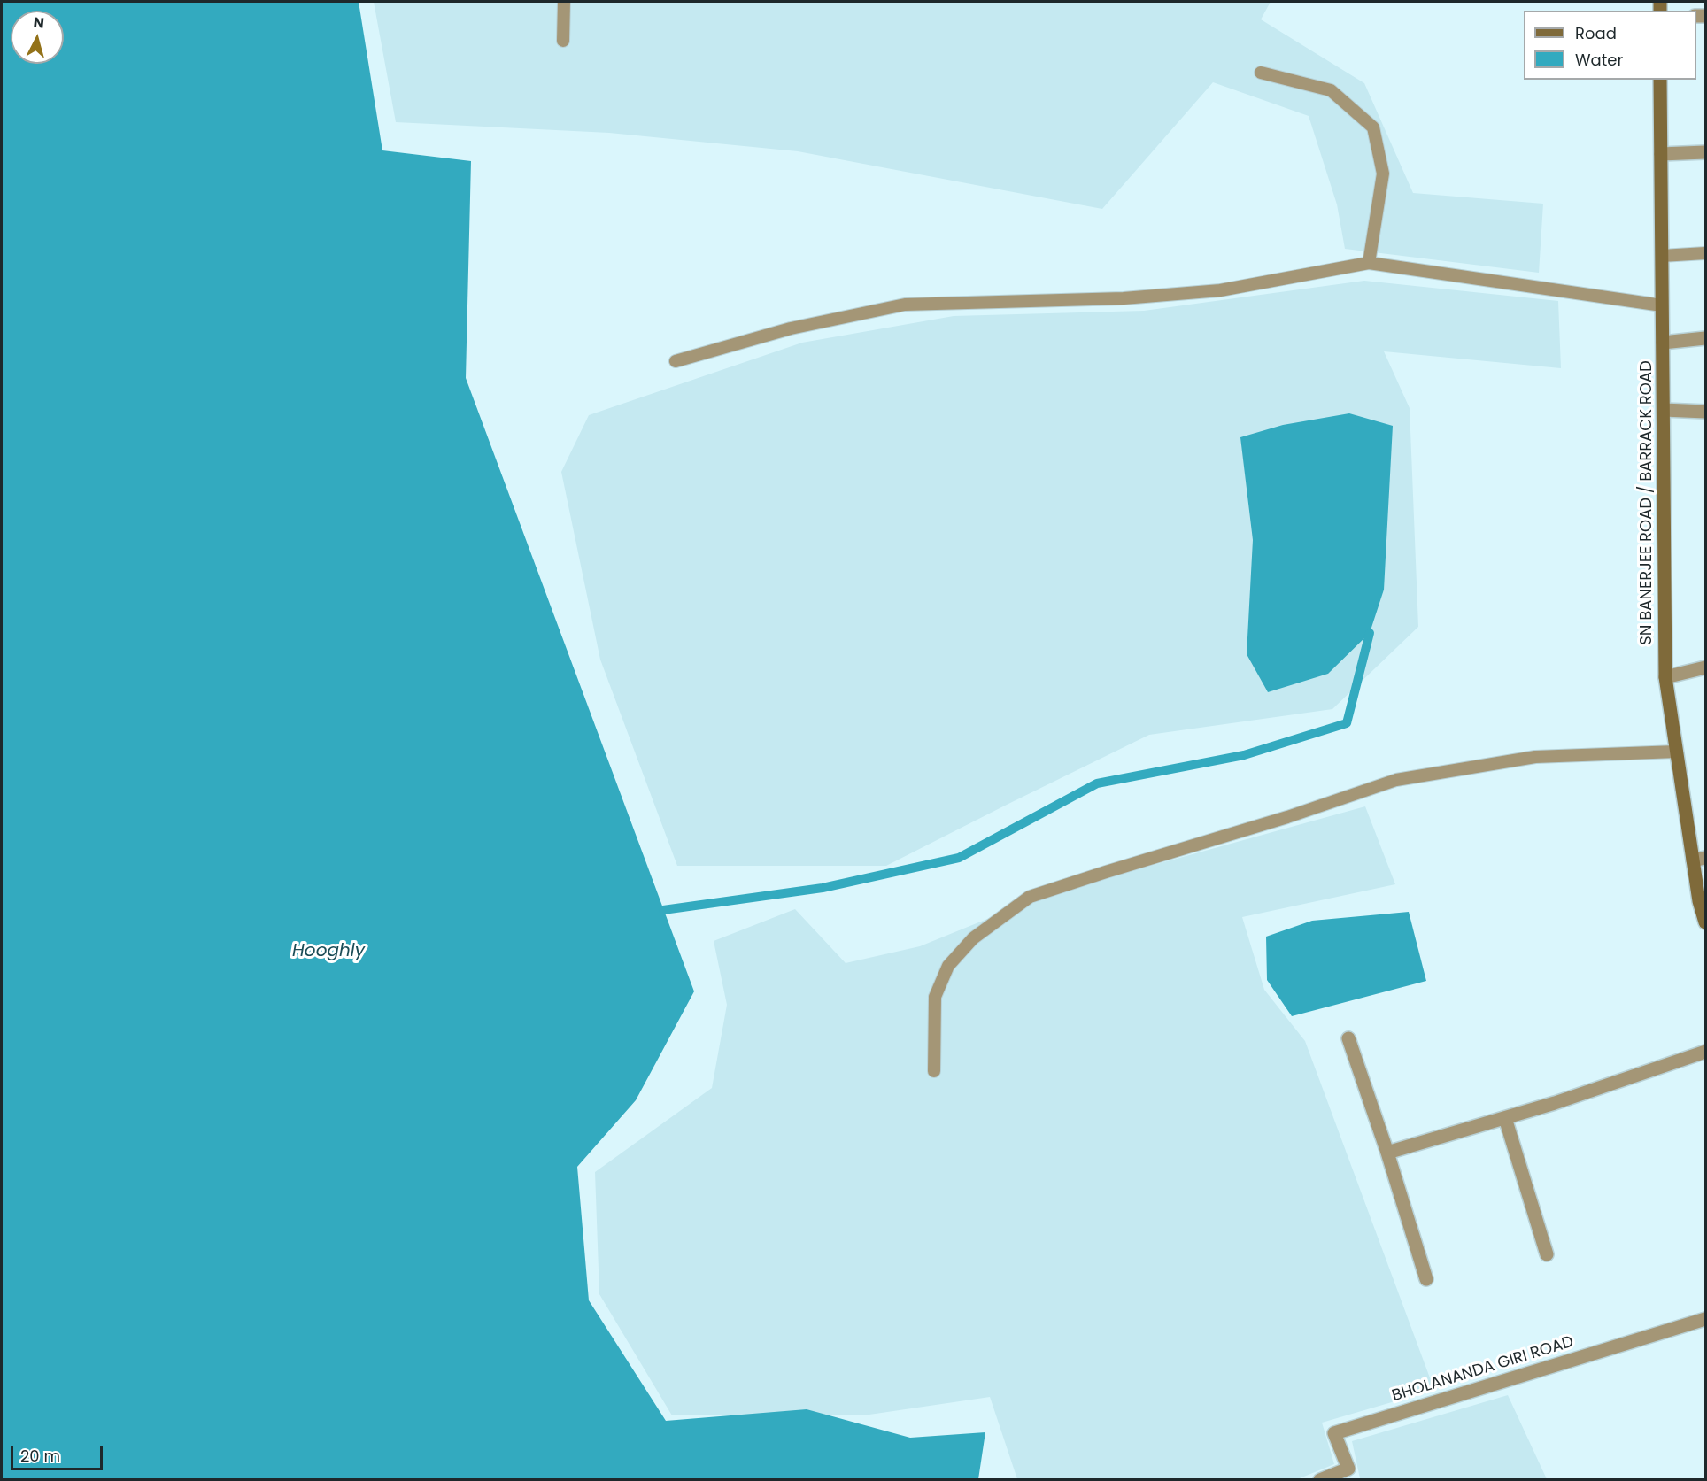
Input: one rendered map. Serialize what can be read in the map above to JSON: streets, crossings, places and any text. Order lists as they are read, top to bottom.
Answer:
{
  "streets": {
    "street": ["SN BANERJEE ROAD / BARRACK ROAD", "BHOLANANDA GIRI ROAD"]
  },
  "water": ["Hooghly"],
  "legend": ["Road", "Water"],
  "scale_bar": "20 m",
  "north": "top"
}
